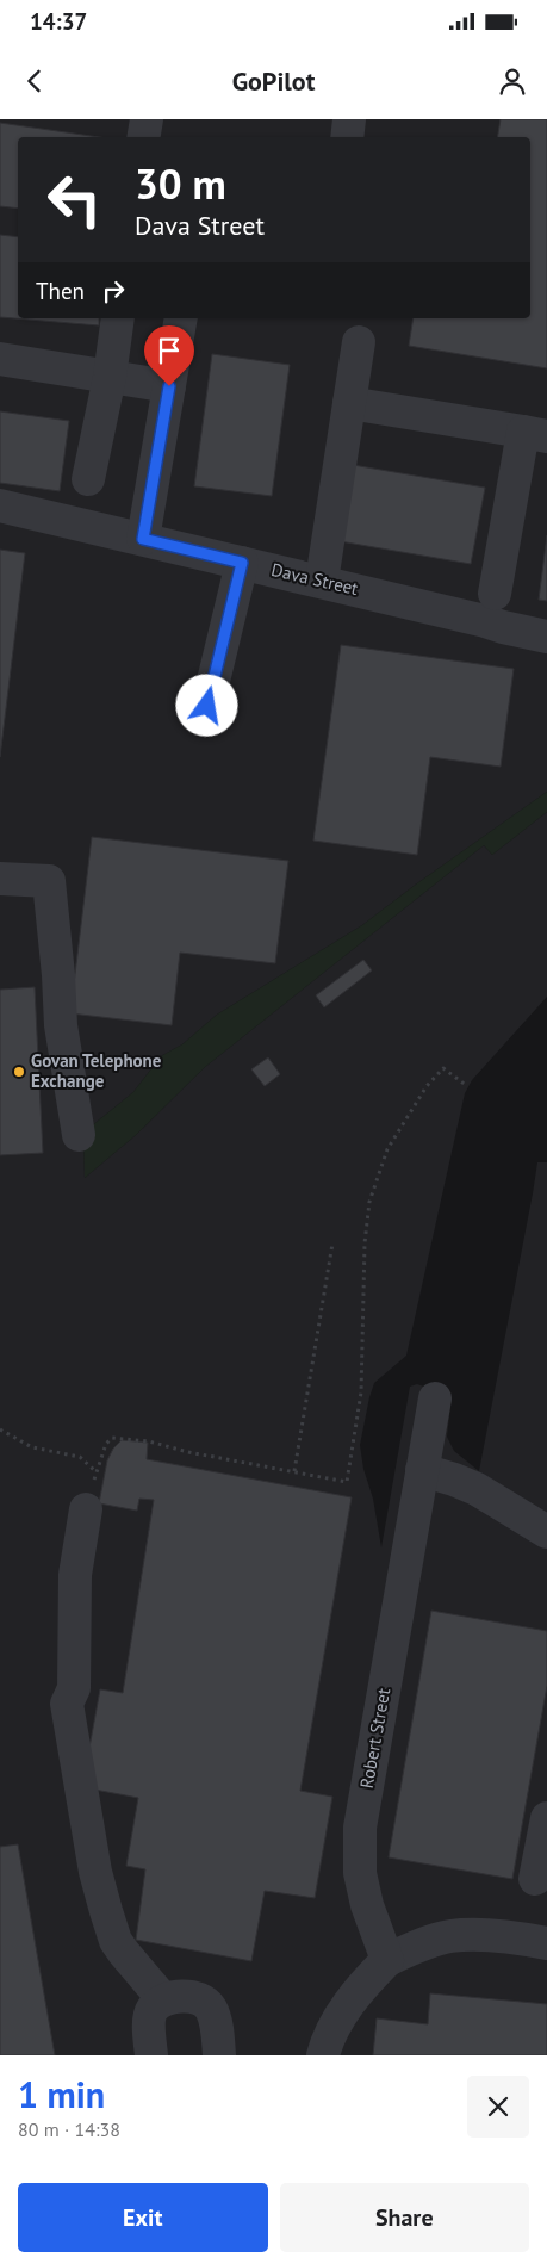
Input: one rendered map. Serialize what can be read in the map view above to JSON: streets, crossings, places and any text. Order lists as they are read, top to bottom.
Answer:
{
  "streets": {
    "street": ["Dava Street", "Robert Street"]
  },
  "places": ["Govan Telephone Exchange"],
  "page": {
    "status": "14:37",
    "header": "GoPilot",
    "turn": ["30 m", "Dava Street"],
    "then": "Then",
    "heading": ["1 min", "80 m · 14:38"],
    "buttons": ["Exit", "Share"]
  }
}
